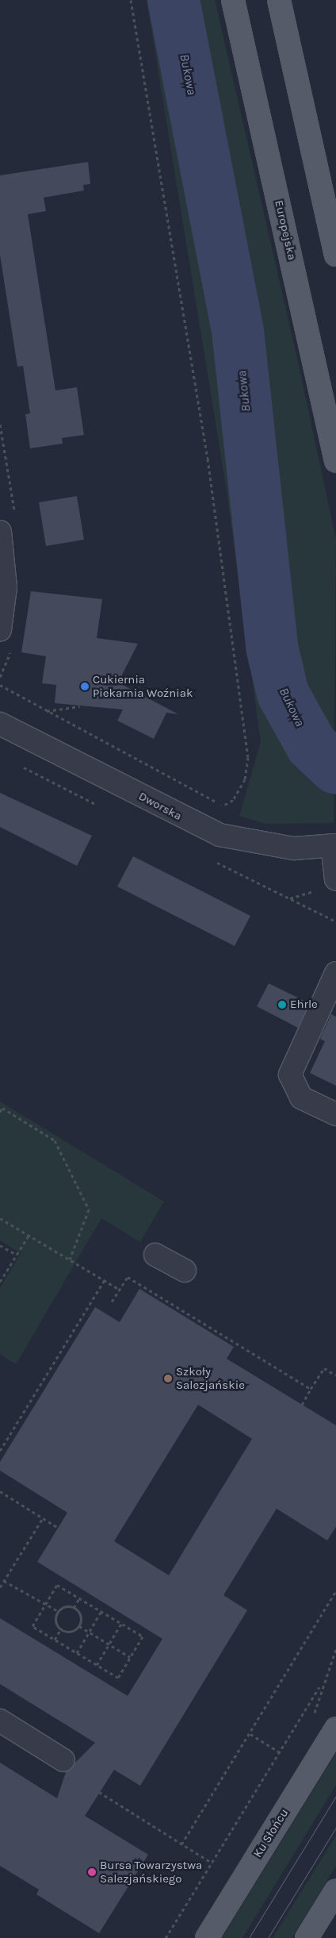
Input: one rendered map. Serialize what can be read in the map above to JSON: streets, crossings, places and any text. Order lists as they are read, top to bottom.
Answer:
{
  "streets": {
    "main road": ["Europejska", "Ku Słońcu"],
    "street": ["Dworska"]
  },
  "water": ["Bukowa"],
  "places": [
    "Cukiernia Piekarnia Woźniak",
    "Ehrle",
    "Szkoły Salezjańskie",
    "Bursa Towarzystwa Salezjańskiego"
  ]
}
